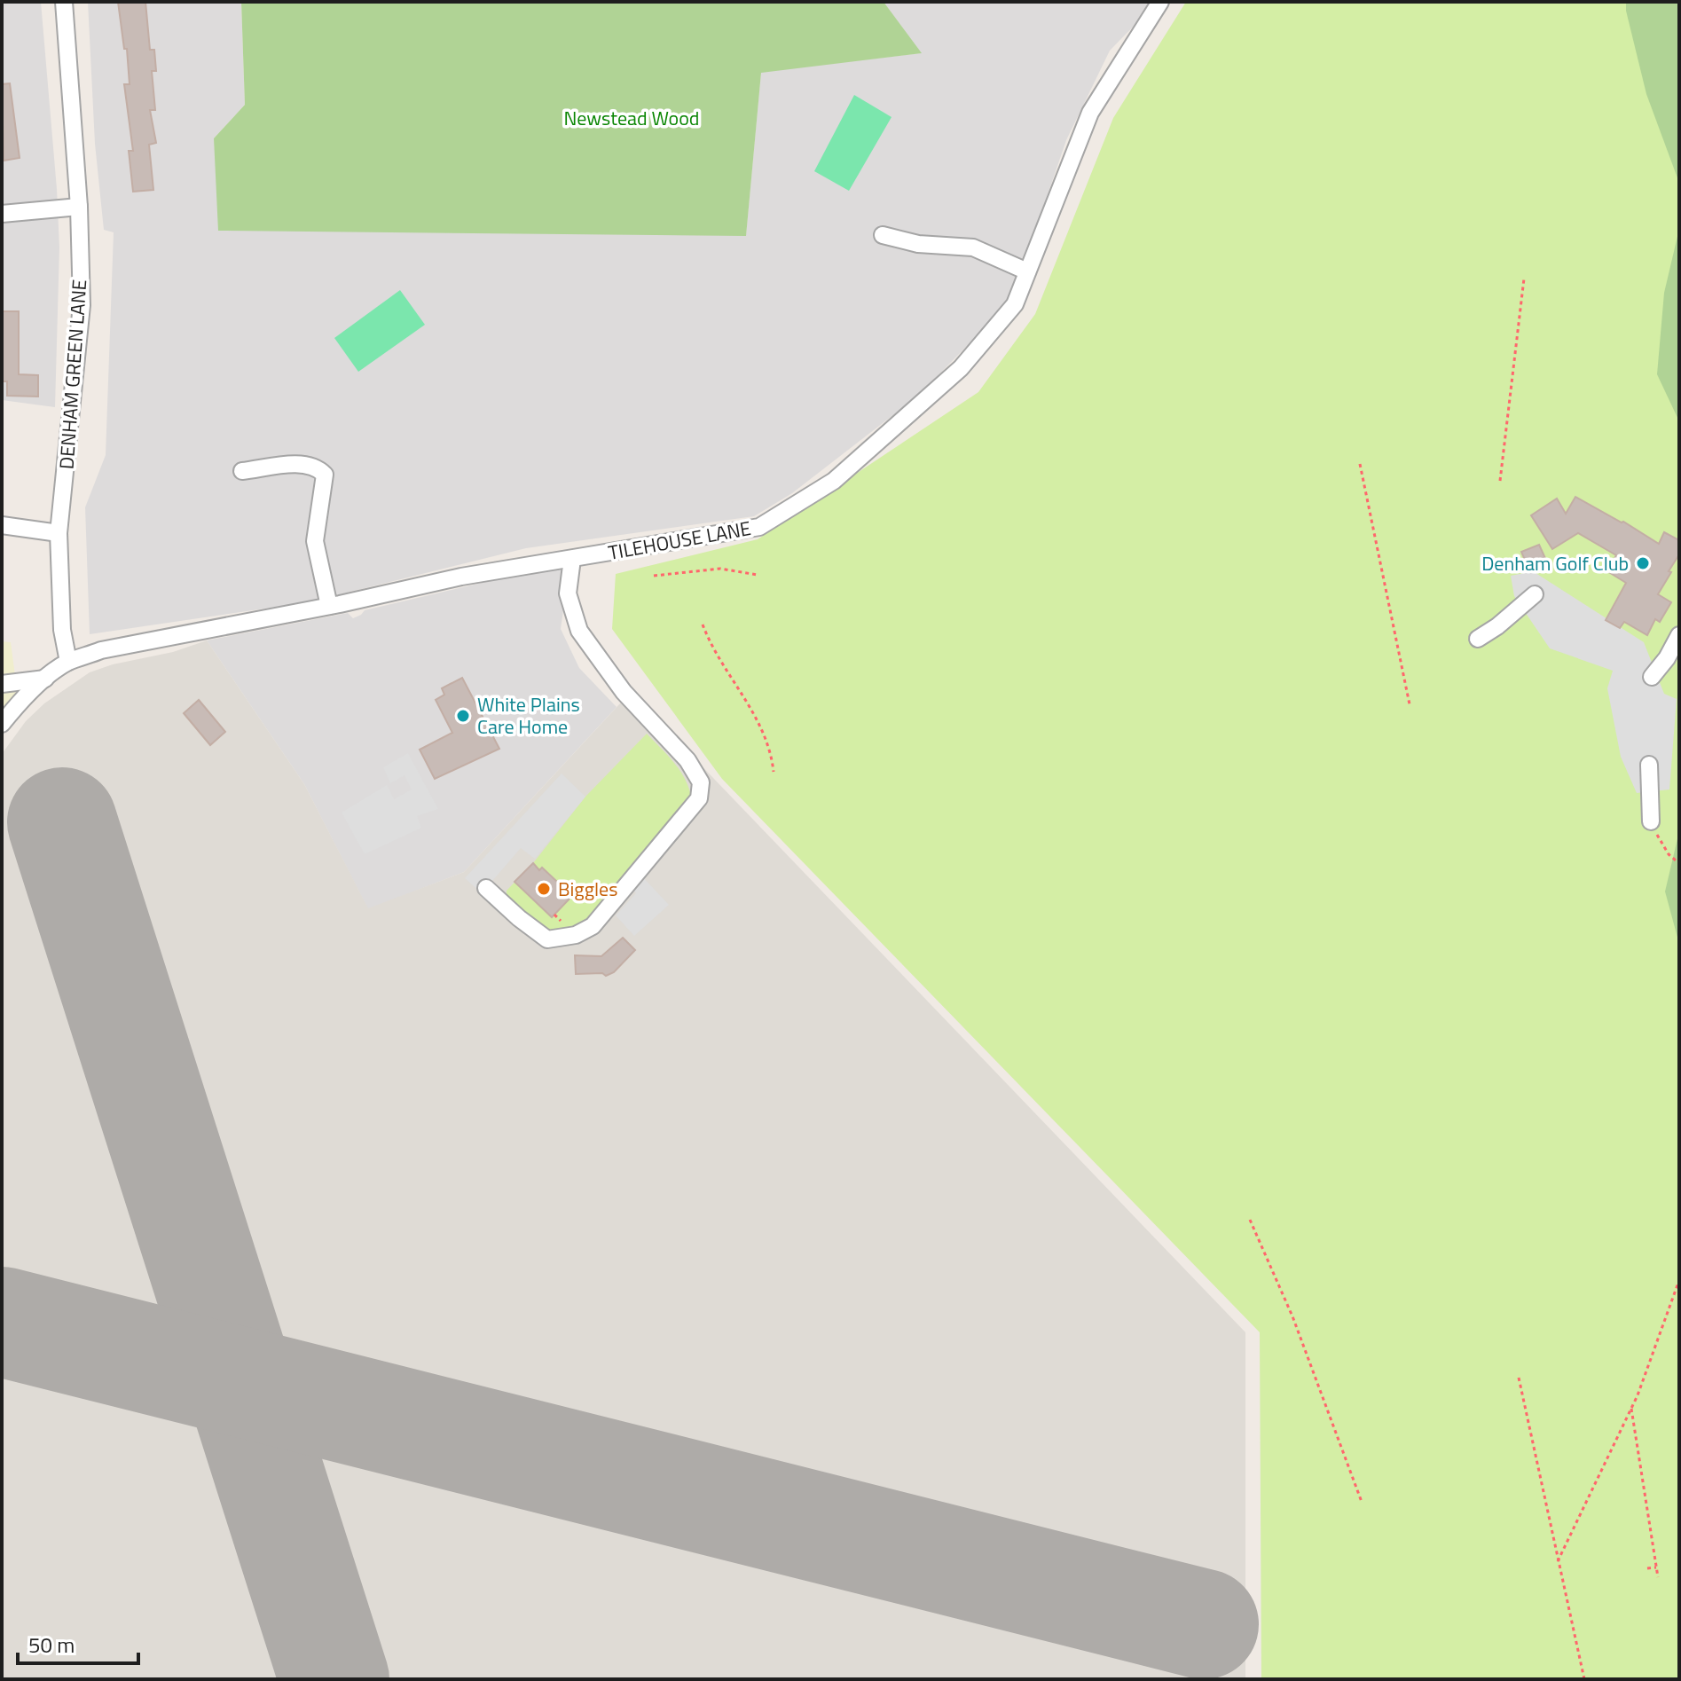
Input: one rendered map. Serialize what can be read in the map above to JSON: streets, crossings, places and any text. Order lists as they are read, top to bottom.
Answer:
{
  "streets": {
    "street": ["DENHAM GREEN LANE", "TILEHOUSE LANE"]
  },
  "crossings": [
    ["DENHAM GREEN LANE", "TILEHOUSE LANE"]
  ],
  "parks": ["Newstead Wood"],
  "places": ["Denham Golf Club", "White Plains Care Home", "Biggles"],
  "scale_bar": "50 m"
}
